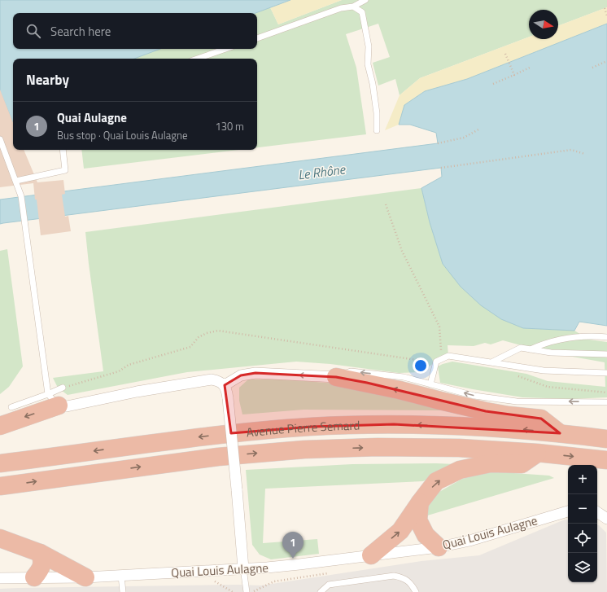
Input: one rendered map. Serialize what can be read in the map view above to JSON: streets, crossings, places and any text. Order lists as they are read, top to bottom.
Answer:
{
  "streets": {
    "highway": ["Avenue Pierre Semard"],
    "street": ["Quai Louis Aulagne"]
  },
  "water": ["Le Rhône"],
  "north": "right",
  "page": {
    "search": "Search here",
    "heading": "Nearby",
    "list": [
      {
        "mark": "1",
        "name": "Quai Aulagne",
        "note": "Bus stop · Quai Louis Aulagne",
        "value": "130 m"
      }
    ],
    "map_buttons": ["+", "−"],
    "pins": "1"
  }
}
